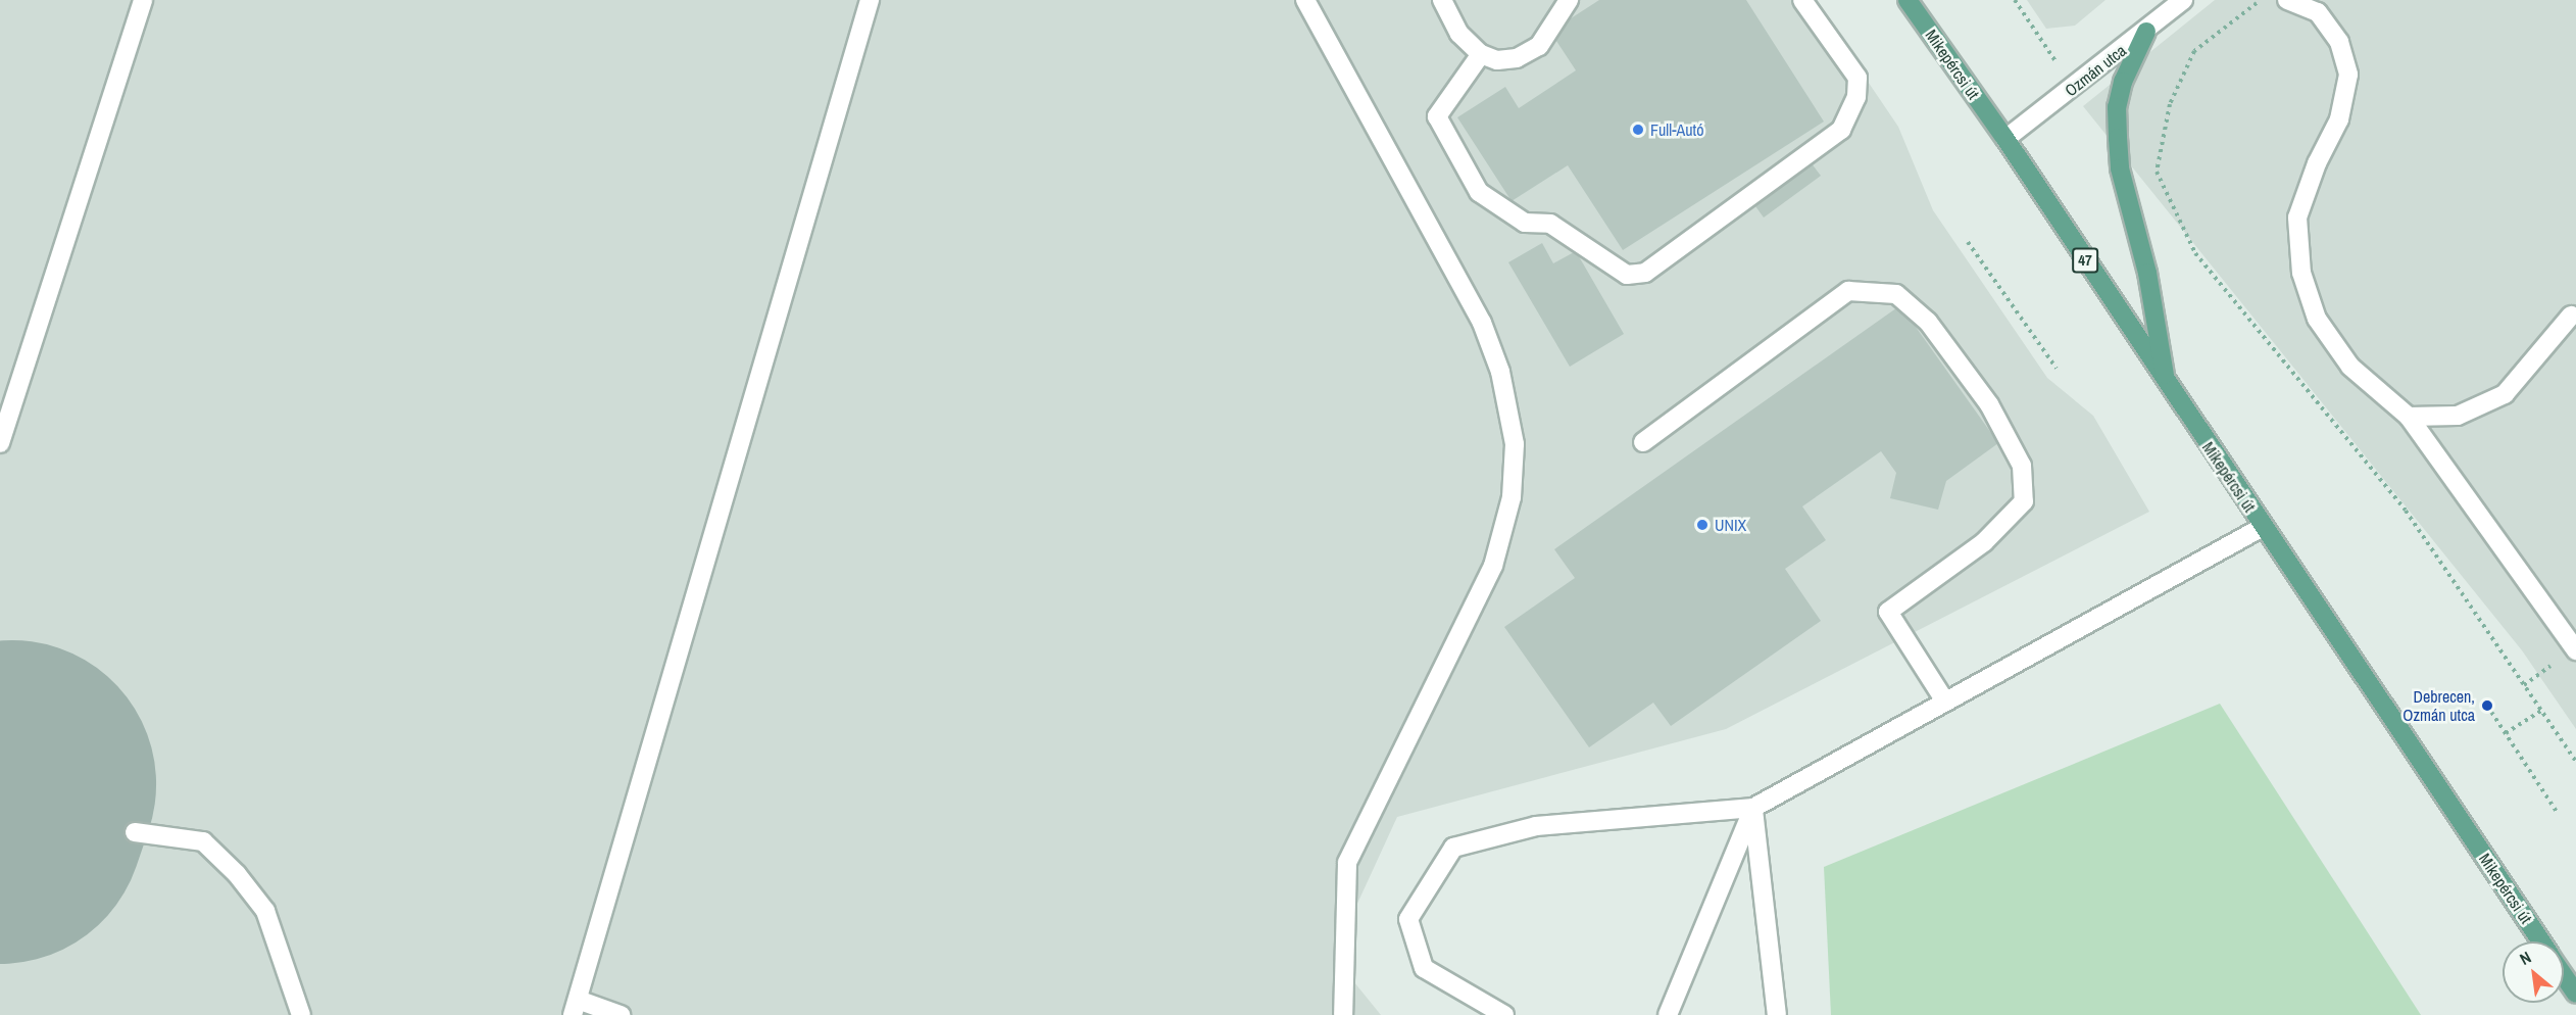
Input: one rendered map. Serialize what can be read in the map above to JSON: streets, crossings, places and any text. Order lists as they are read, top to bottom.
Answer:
{
  "streets": {
    "main road": ["Mikepércsi út", "47"],
    "street": ["Ozmán utca"]
  },
  "crossings": [
    ["Mikepércsi út", "Ozmán utca"]
  ],
  "places": ["Full-Autó", "UNIX", "Debrecen, Ozmán utca"],
  "north": "top left"
}
